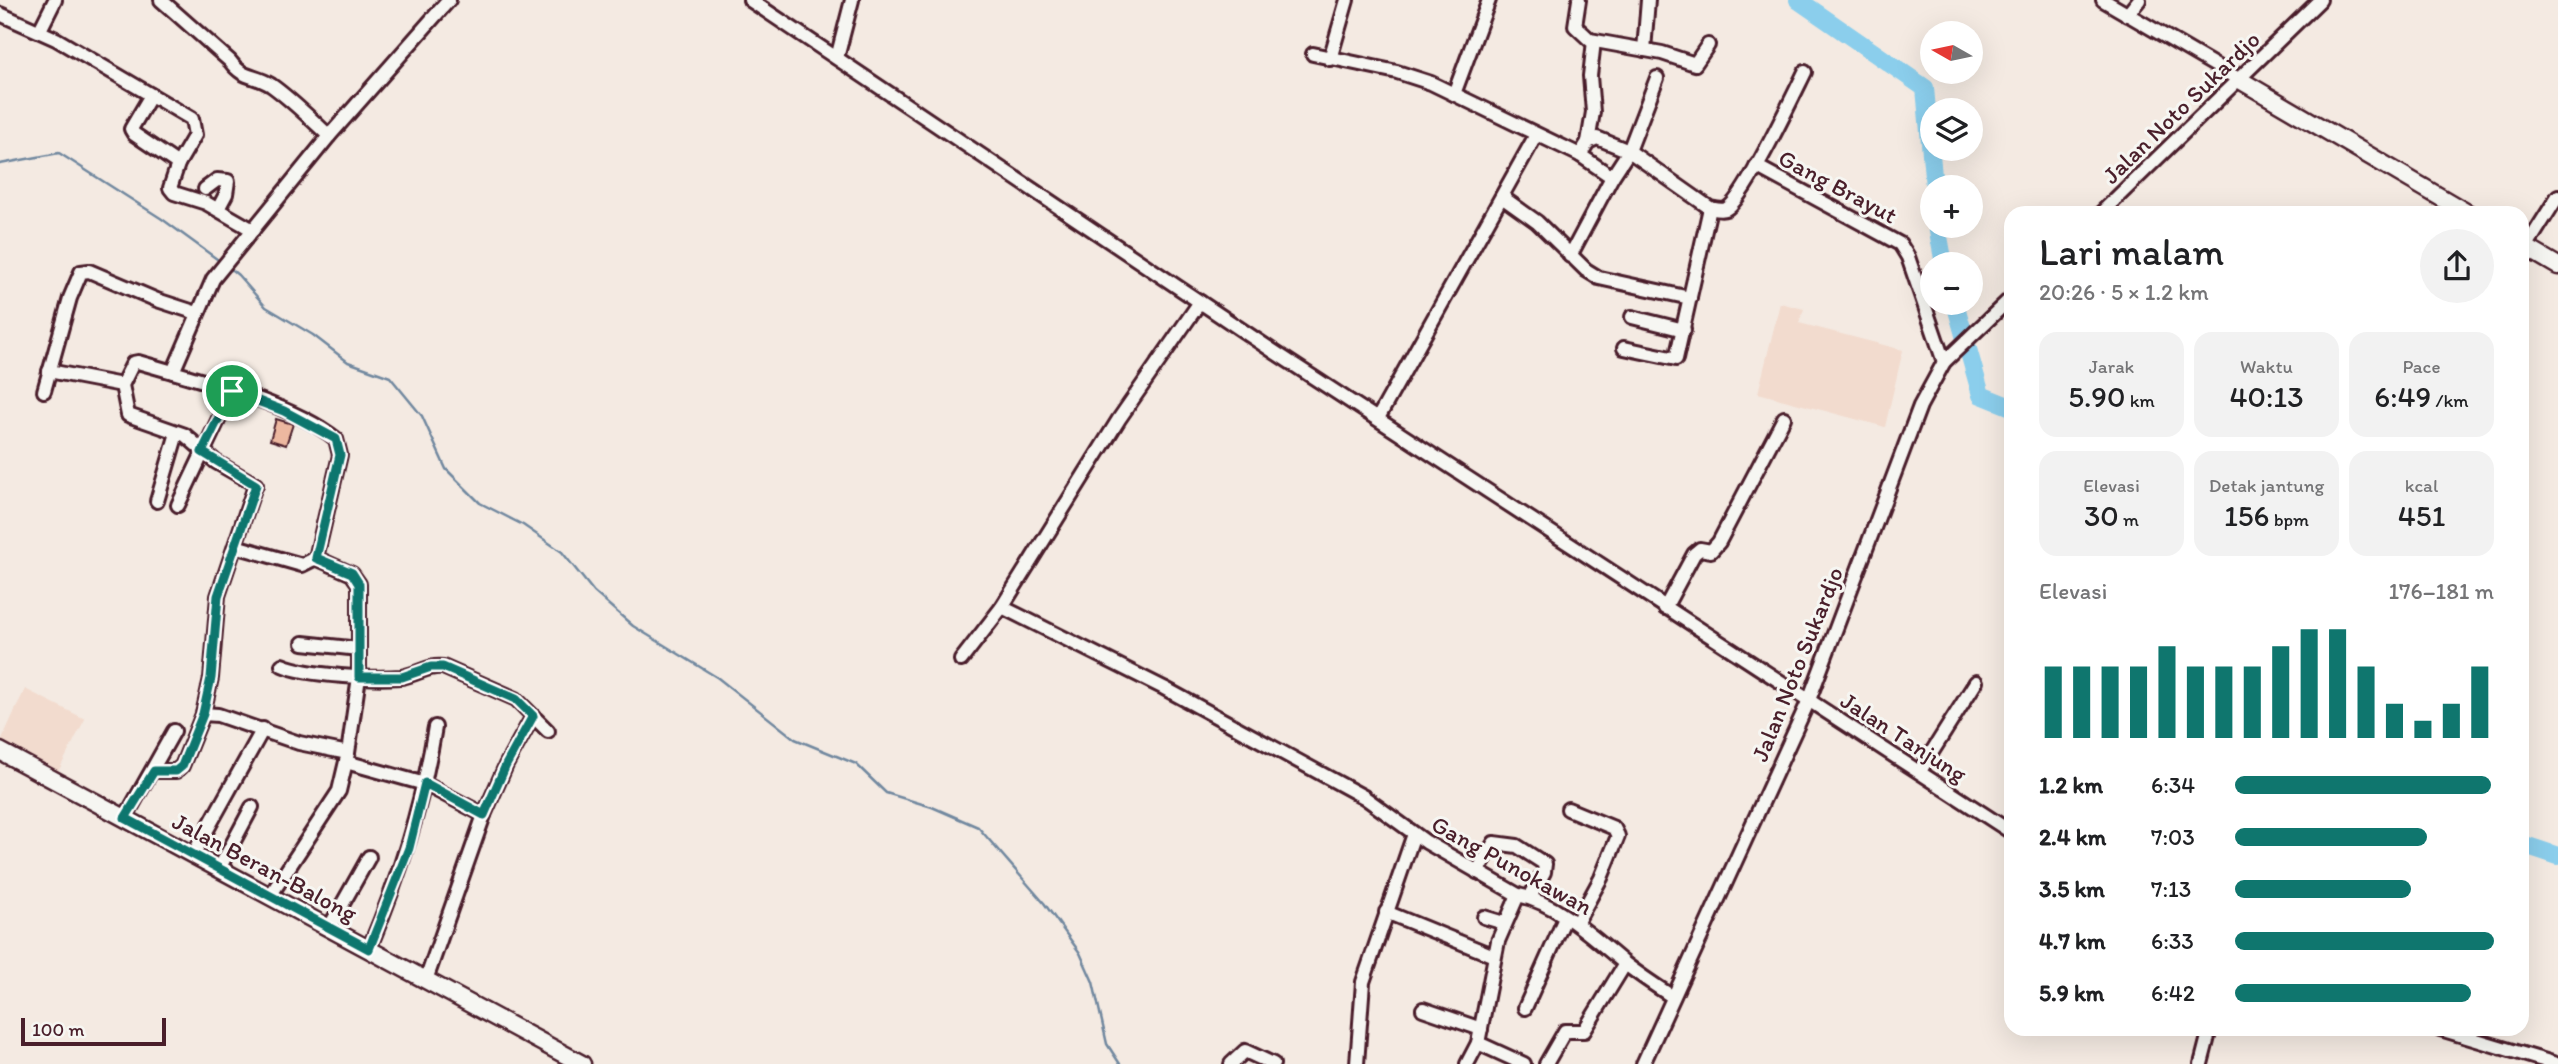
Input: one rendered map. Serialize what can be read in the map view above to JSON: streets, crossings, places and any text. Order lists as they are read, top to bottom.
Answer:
{
  "streets": {
    "main road": ["Jalan Beran-Balong"],
    "street": [
      "Jalan Noto Sukardjo",
      "Gang Brayut",
      "Jalan Tanjung",
      "Gang Punokawan"
    ]
  },
  "crossings": [
    ["Jalan Noto Sukardjo", "Gang Brayut"],
    ["Jalan Noto Sukardjo", "Jalan Tanjung"],
    ["Jalan Noto Sukardjo", "Gang Punokawan"]
  ],
  "scale_bar": "100 m",
  "north": "left",
  "page": {
    "map_buttons": ["+", "−"],
    "heading": ["Lari malam", "20:26 · 5 × 1.2 km"],
    "stats": [
      ["Jarak", "5.90 km"],
      ["Waktu", "40:13"],
      ["Pace", "6:49 /km"],
      ["Elevasi", "30 m"],
      ["Detak jantung", "156 bpm"],
      ["kcal", "451"]
    ],
    "chart": ["Elevasi", "176–181 m"],
    "list": [
      {
        "name": "1.2 km",
        "note": "6:34"
      },
      {
        "name": "2.4 km",
        "note": "7:03"
      },
      {
        "name": "3.5 km",
        "note": "7:13"
      },
      {
        "name": "4.7 km",
        "note": "6:33"
      },
      {
        "name": "5.9 km",
        "note": "6:42"
      }
    ],
    "scale": "100 m"
  }
}
